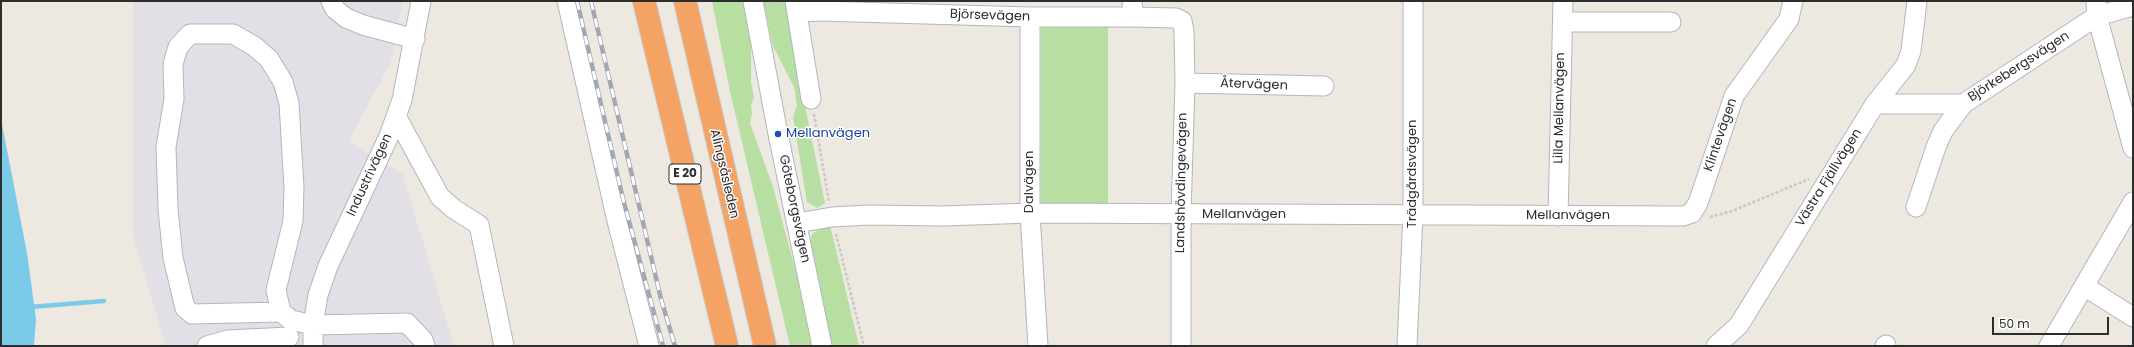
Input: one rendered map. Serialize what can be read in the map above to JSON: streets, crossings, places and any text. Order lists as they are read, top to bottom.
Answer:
{
  "streets": {
    "highway": ["E 20", "Alingsåsleden"],
    "street": [
      "Björsevägen",
      "Björkebergsvägen",
      "Återvägen",
      "Lilla Mellanvägen",
      "Klintevägen",
      "Trädgårdsvägen",
      "Industrivägen",
      "Västra Fjällvägen",
      "Dalvägen",
      "Landshövdingevägen",
      "Göteborgsvägen",
      "Mellanvägen"
    ]
  },
  "crossings": [
    ["Björsevägen", "Dalvägen"],
    ["Björsevägen", "Landshövdingevägen"],
    ["Björkebergsvägen", "Västra Fjällvägen"],
    ["Återvägen", "Landshövdingevägen"],
    ["Lilla Mellanvägen", "Mellanvägen"],
    ["Klintevägen", "Mellanvägen"],
    ["Trädgårdsvägen", "Mellanvägen"],
    ["Dalvägen", "Mellanvägen"],
    ["Landshövdingevägen", "Mellanvägen"],
    ["Göteborgsvägen", "Mellanvägen"]
  ],
  "places": ["Mellanvägen"],
  "scale_bar": "50 m"
}
